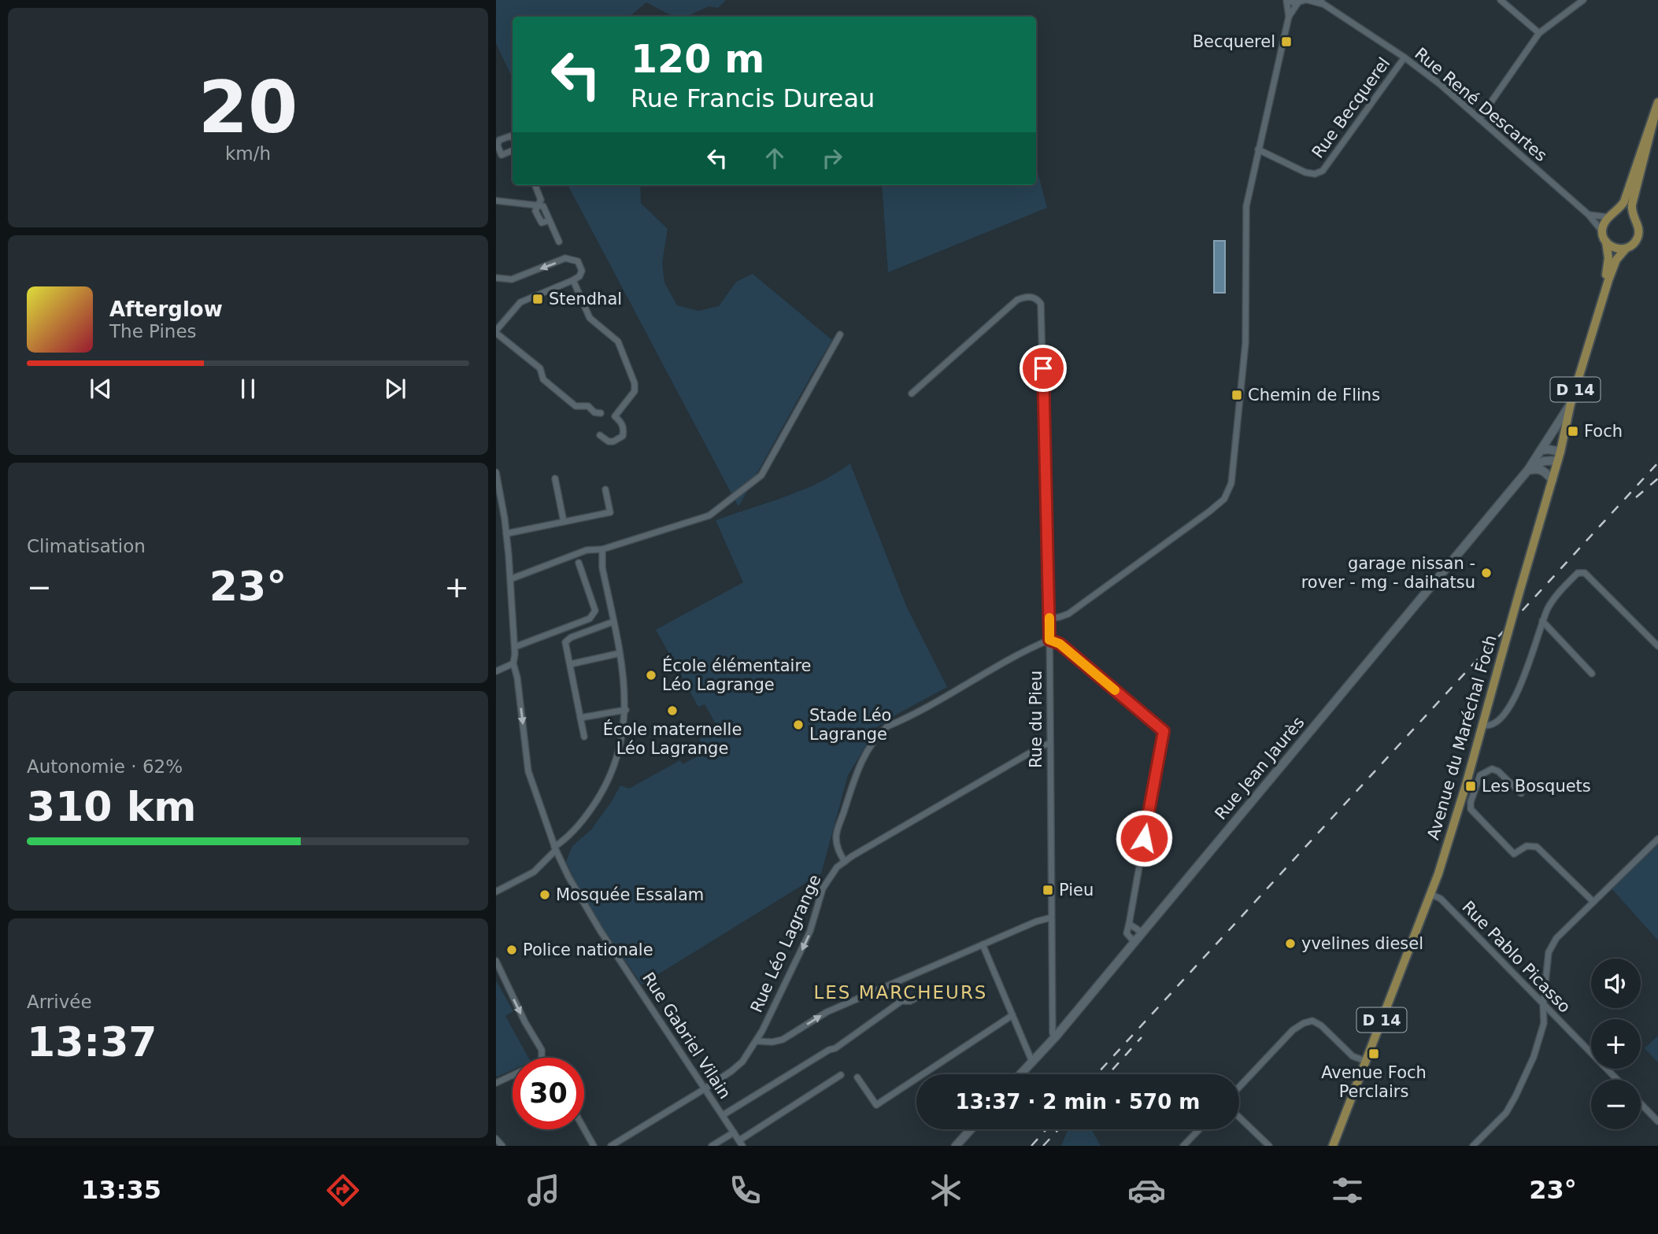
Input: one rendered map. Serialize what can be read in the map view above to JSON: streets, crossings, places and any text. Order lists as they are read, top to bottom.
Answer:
{
  "streets": {
    "main road": ["D 14", "Avenue du Maréchal Foch", "Rue Jean Jaurès"],
    "street": [
      "Rue René Descartes",
      "Rue Becquerel",
      "Rue du Pieu",
      "Rue Léo Lagrange",
      "Rue Pablo Picasso",
      "Rue Gabriel Vilain"
    ]
  },
  "crossings": [
    ["Rue René Descartes", "Rue Becquerel"],
    ["Rue René Descartes", "Avenue du Maréchal Foch"],
    ["Rue du Pieu", "Rue Jean Jaurès"],
    ["Rue du Pieu", "Rue Léo Lagrange"],
    ["Avenue du Maréchal Foch", "Rue Jean Jaurès"],
    ["Avenue du Maréchal Foch", "Rue Pablo Picasso"],
    ["Rue Léo Lagrange", "Rue Gabriel Vilain"]
  ],
  "districts": ["LES MARCHEURS"],
  "places": {
    "transit": [
      "Becquerel",
      "Stendhal",
      "Chemin de Flins",
      "Foch",
      "Les Bosquets",
      "Pieu",
      "Avenue Foch Perclairs"
    ],
    "other": [
      "garage nissan - rover - mg - daihatsu",
      "École élémentaire Léo Lagrange",
      "École maternelle Léo Lagrange",
      "Stade Léo Lagrange",
      "Mosquée Essalam",
      "yvelines diesel",
      "Police nationale"
    ]
  },
  "page": {
    "tile": [
      ["20", "km/h"],
      "Climatisation",
      ["Autonomie · 62%", "310 km"],
      ["Arrivée", "13:37"]
    ],
    "turn": ["120 m", "Rue Francis Dureau"],
    "song": ["Afterglow", "The Pines"],
    "heat": ["−", "23°", "+"],
    "map_buttons": ["+", "−"],
    "limit": "30",
    "trip": "13:37 · 2 min · 570 m",
    "tabs": ["13:35", "23°"]
  }
}
